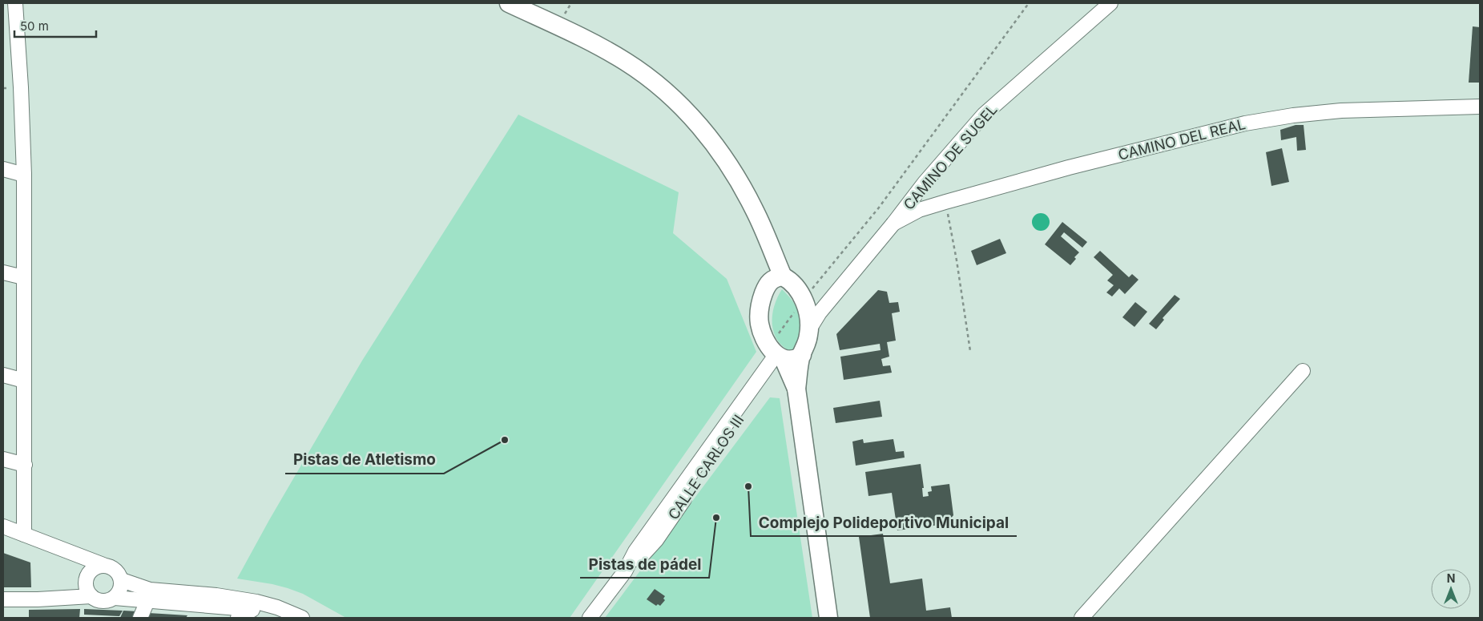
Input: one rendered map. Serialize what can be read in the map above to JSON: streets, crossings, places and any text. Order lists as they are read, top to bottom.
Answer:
{
  "streets": {
    "street": ["CAMINO DEL REAL", "CAMINO DE SUGEL", "CALLE CARLOS III"]
  },
  "crossings": [
    ["CAMINO DEL REAL", "CAMINO DE SUGEL"],
    ["CAMINO DE SUGEL", "CALLE CARLOS III"]
  ],
  "places": ["Pistas de Atletismo", "Complejo Polideportivo Municipal", "Pistas de pádel"],
  "scale_bar": "50 m",
  "north": "top"
}
